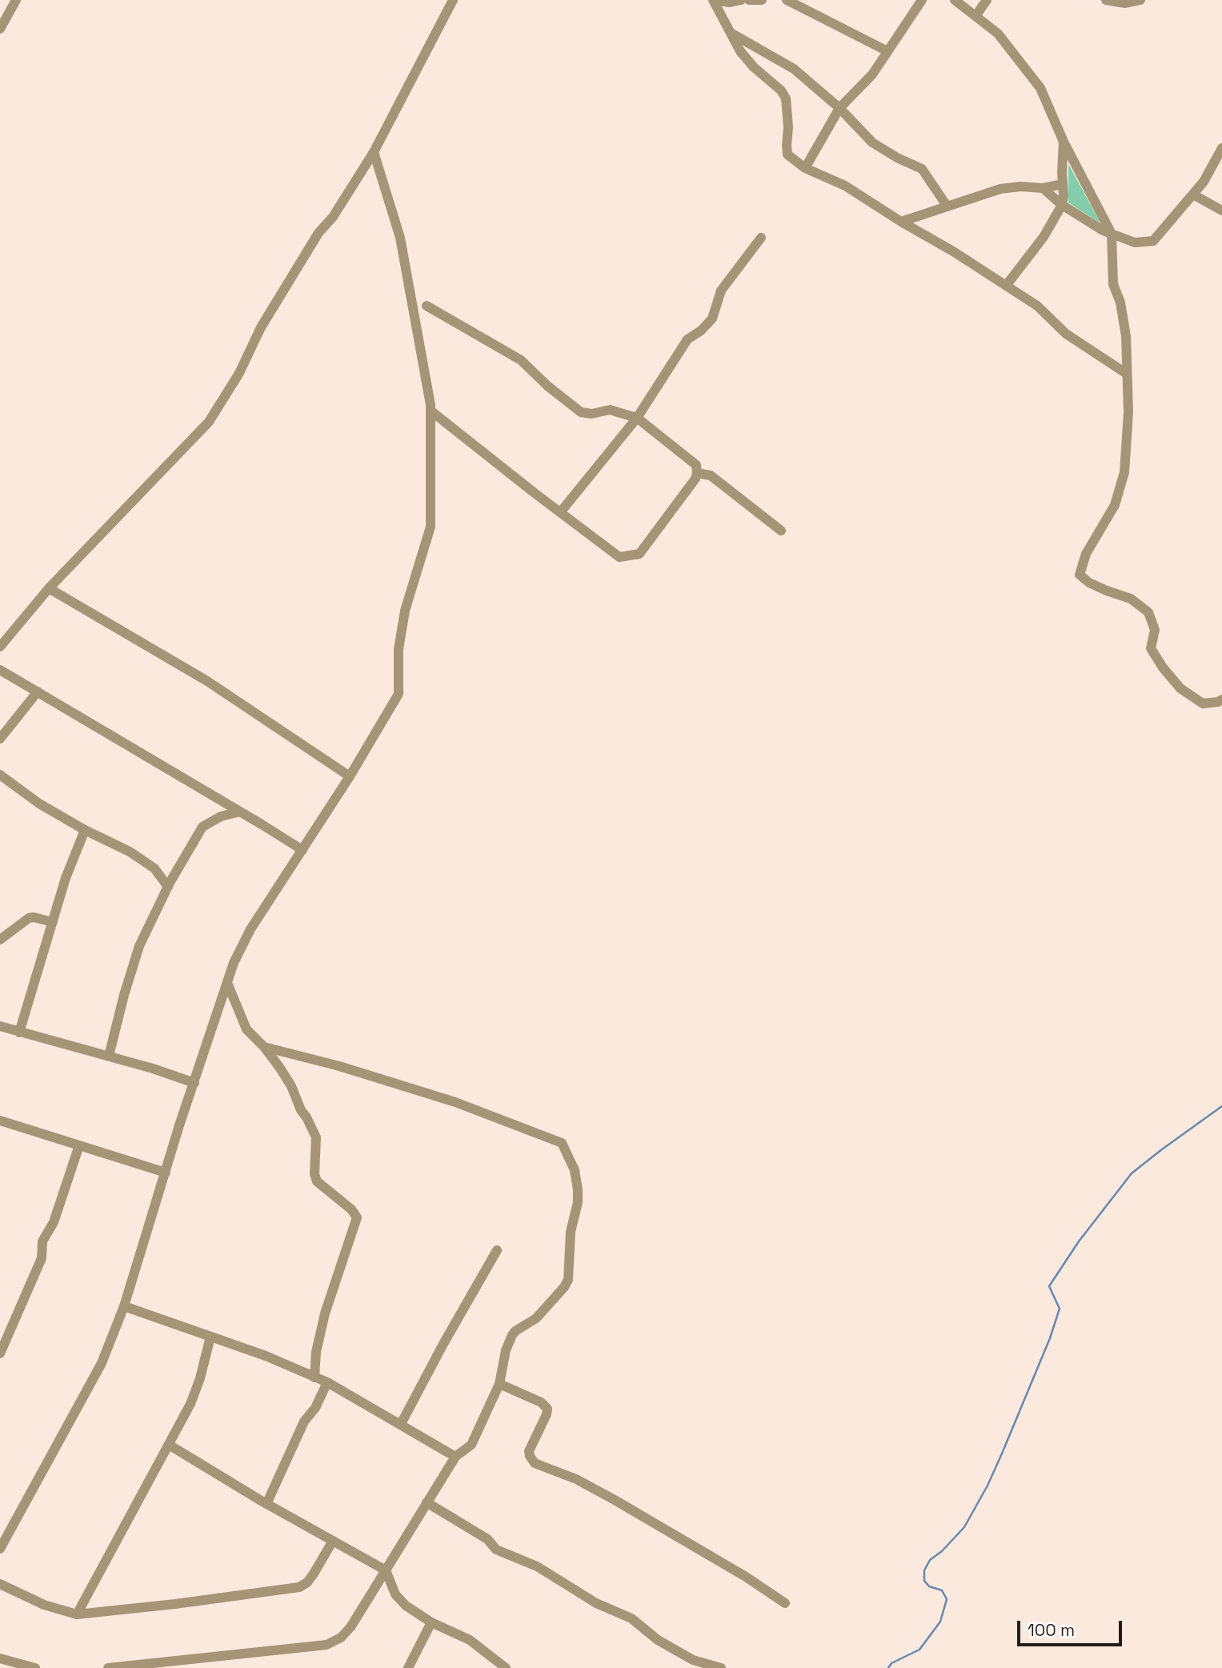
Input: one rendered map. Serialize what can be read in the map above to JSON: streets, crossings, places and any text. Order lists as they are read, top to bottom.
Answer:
{
  "scale_bar": "100 m"
}
